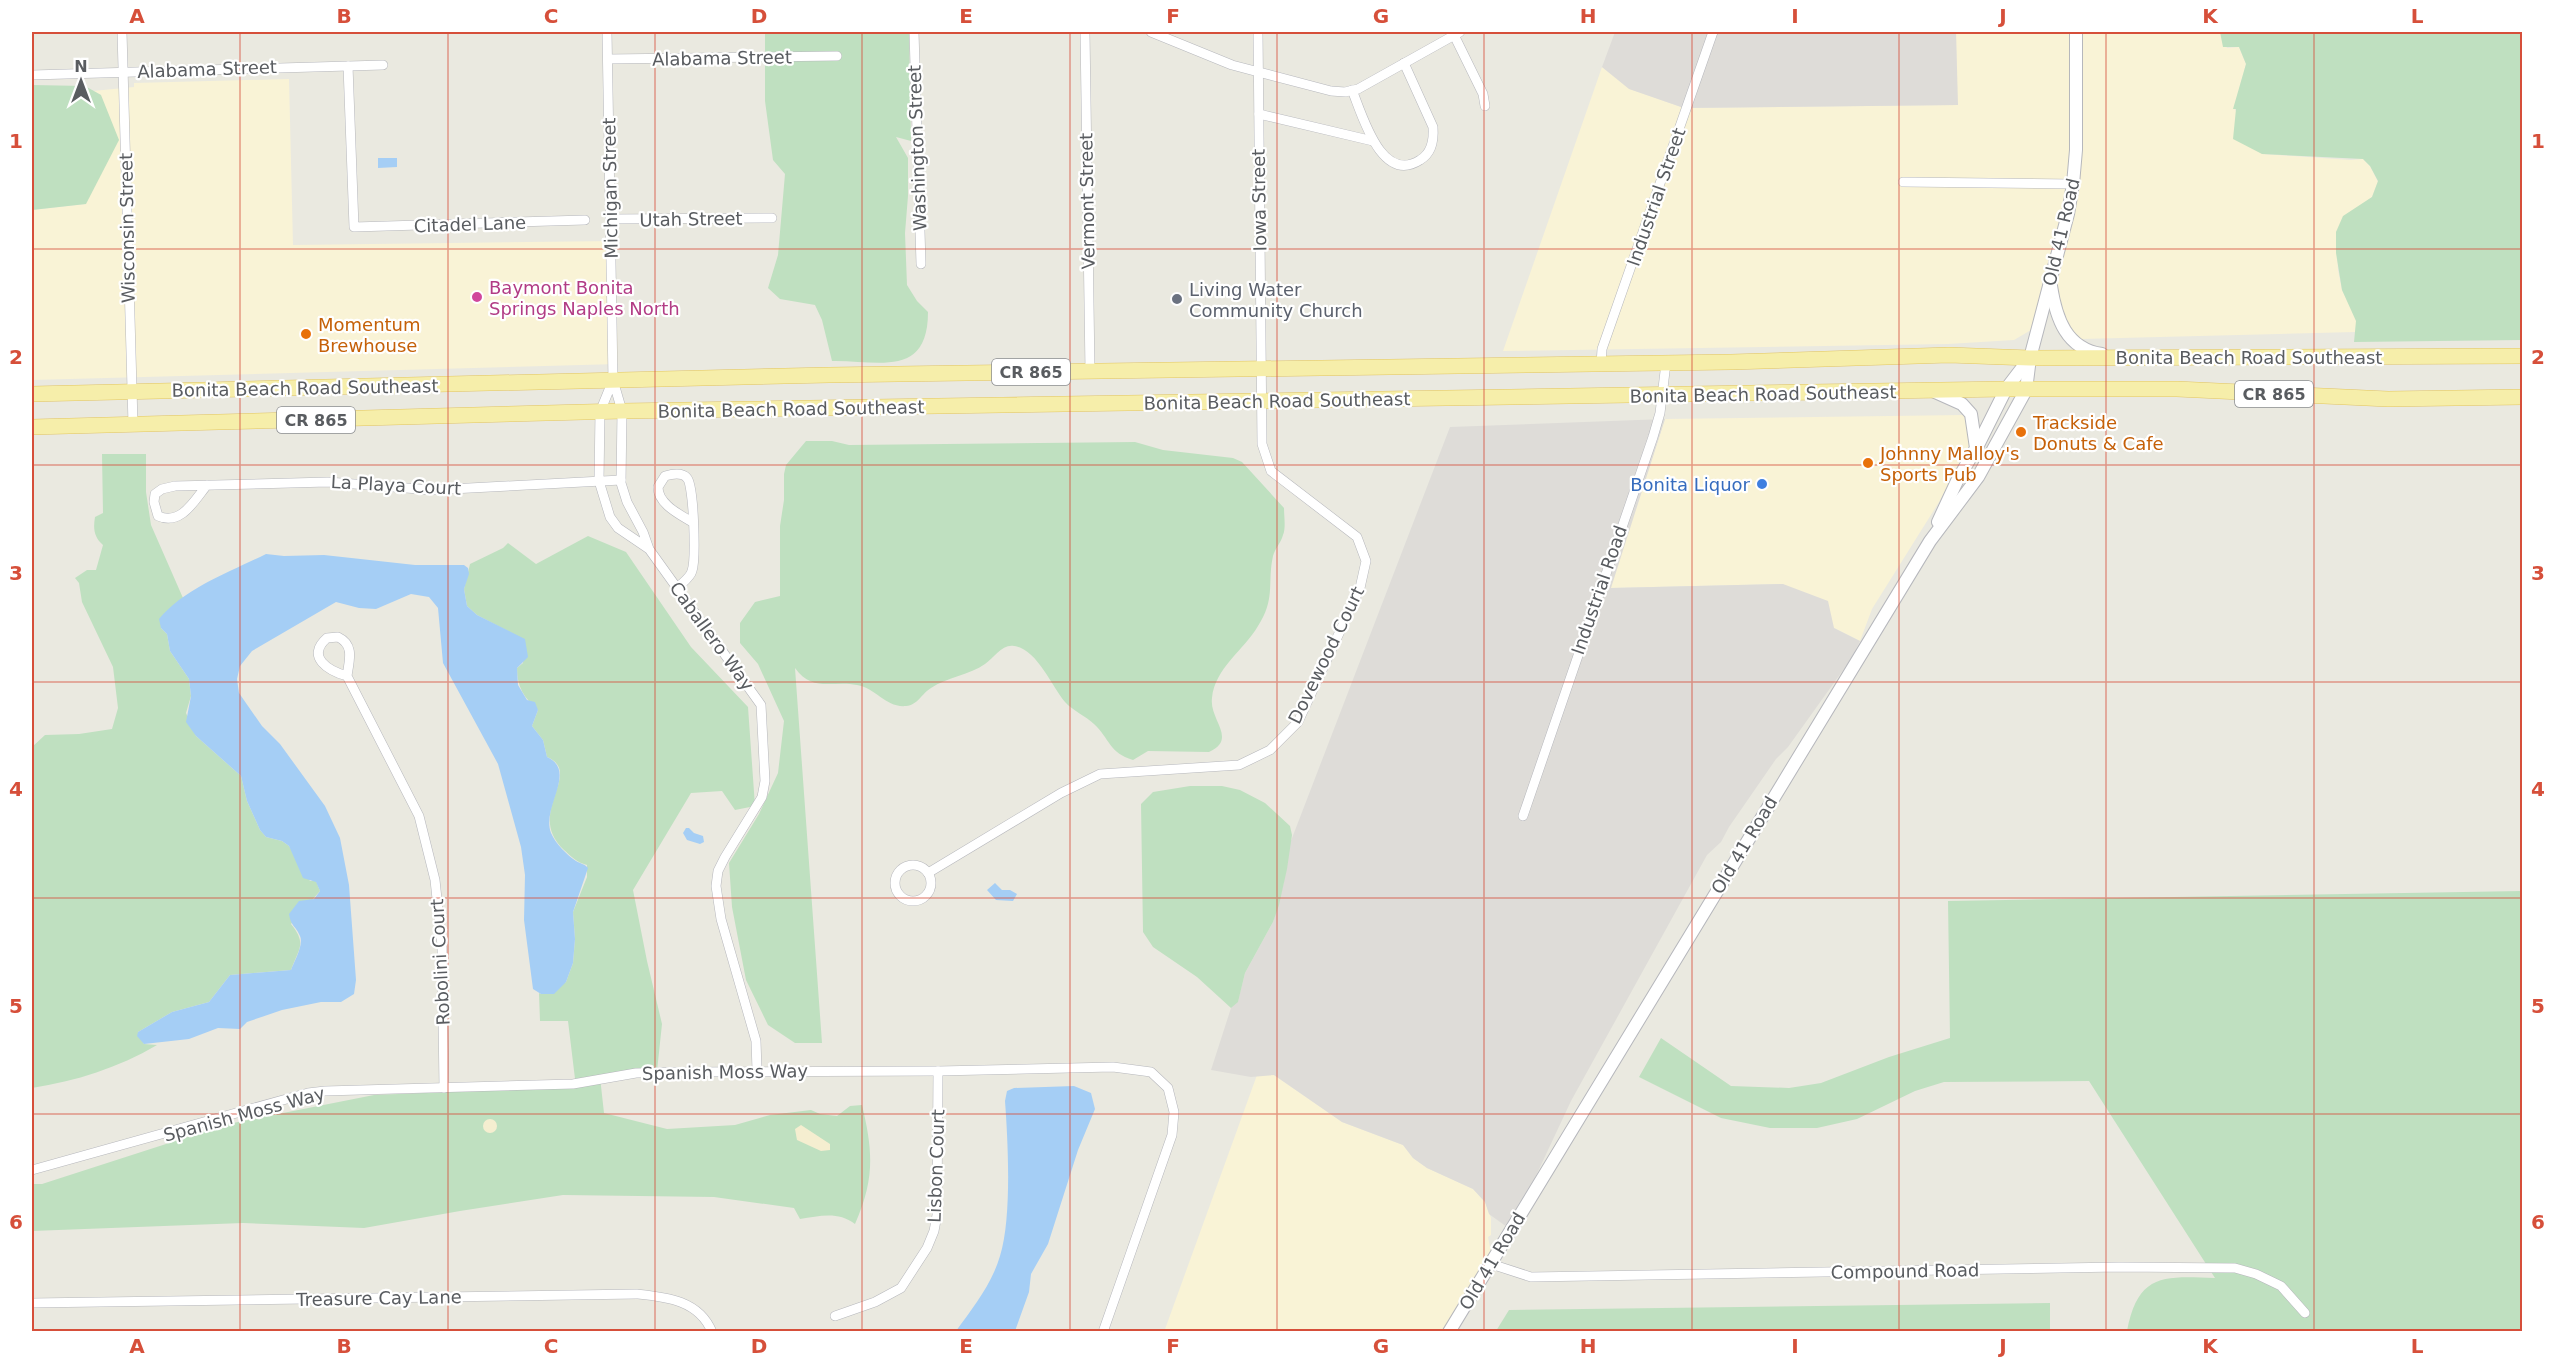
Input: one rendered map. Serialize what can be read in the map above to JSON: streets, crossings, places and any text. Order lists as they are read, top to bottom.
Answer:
{
  "streets": {
    "main road": ["Bonita Beach Road Southeast", "CR 865"],
    "street": [
      "Alabama Street",
      "Washington Street",
      "Michigan Street",
      "Industrial Street",
      "Iowa Street",
      "Vermont Street",
      "Utah Street",
      "Citadel Lane",
      "Wisconsin Street",
      "Old 41 Road",
      "La Playa Court",
      "Industrial Road",
      "Caballero Way",
      "Dovewood Court",
      "Robolini Court",
      "Spanish Moss Way",
      "Lisbon Court",
      "Compound Road",
      "Treasure Cay Lane"
    ]
  },
  "crossings": [
    ["Alabama Street", "Michigan Street"],
    ["Alabama Street", "Citadel Lane"],
    ["Alabama Street", "Wisconsin Street"],
    ["Michigan Street", "Utah Street"],
    ["Michigan Street", "Bonita Beach Road Southeast"],
    ["Michigan Street", "Caballero Way"],
    ["Industrial Street", "Bonita Beach Road Southeast"],
    ["Iowa Street", "Bonita Beach Road Southeast"],
    ["Iowa Street", "Dovewood Court"],
    ["Vermont Street", "Bonita Beach Road Southeast"],
    ["Wisconsin Street", "Bonita Beach Road Southeast"],
    ["Old 41 Road", "Bonita Beach Road Southeast"],
    ["Old 41 Road", "Compound Road"],
    ["Bonita Beach Road Southeast", "Industrial Road"],
    ["Bonita Beach Road Southeast", "Caballero Way"],
    ["Bonita Beach Road Southeast", "Dovewood Court"],
    ["La Playa Court", "Caballero Way"],
    ["Caballero Way", "Spanish Moss Way"],
    ["Robolini Court", "Spanish Moss Way"],
    ["Spanish Moss Way", "Lisbon Court"]
  ],
  "places": [
    "Baymont Bonita Springs Naples North",
    "Living Water Community Church",
    "Momentum Brewhouse",
    "Trackside Donuts & Cafe",
    "Johnny Malloy's Sports Pub",
    "Bonita Liquor"
  ],
  "north": "top",
  "grid": {
    "columns": [
      "A",
      "B",
      "C",
      "D",
      "E",
      "F",
      "G",
      "H",
      "I",
      "J",
      "K",
      "L"
    ],
    "rows": [
      "1",
      "2",
      "3",
      "4",
      "5",
      "6"
    ]
  }
}
